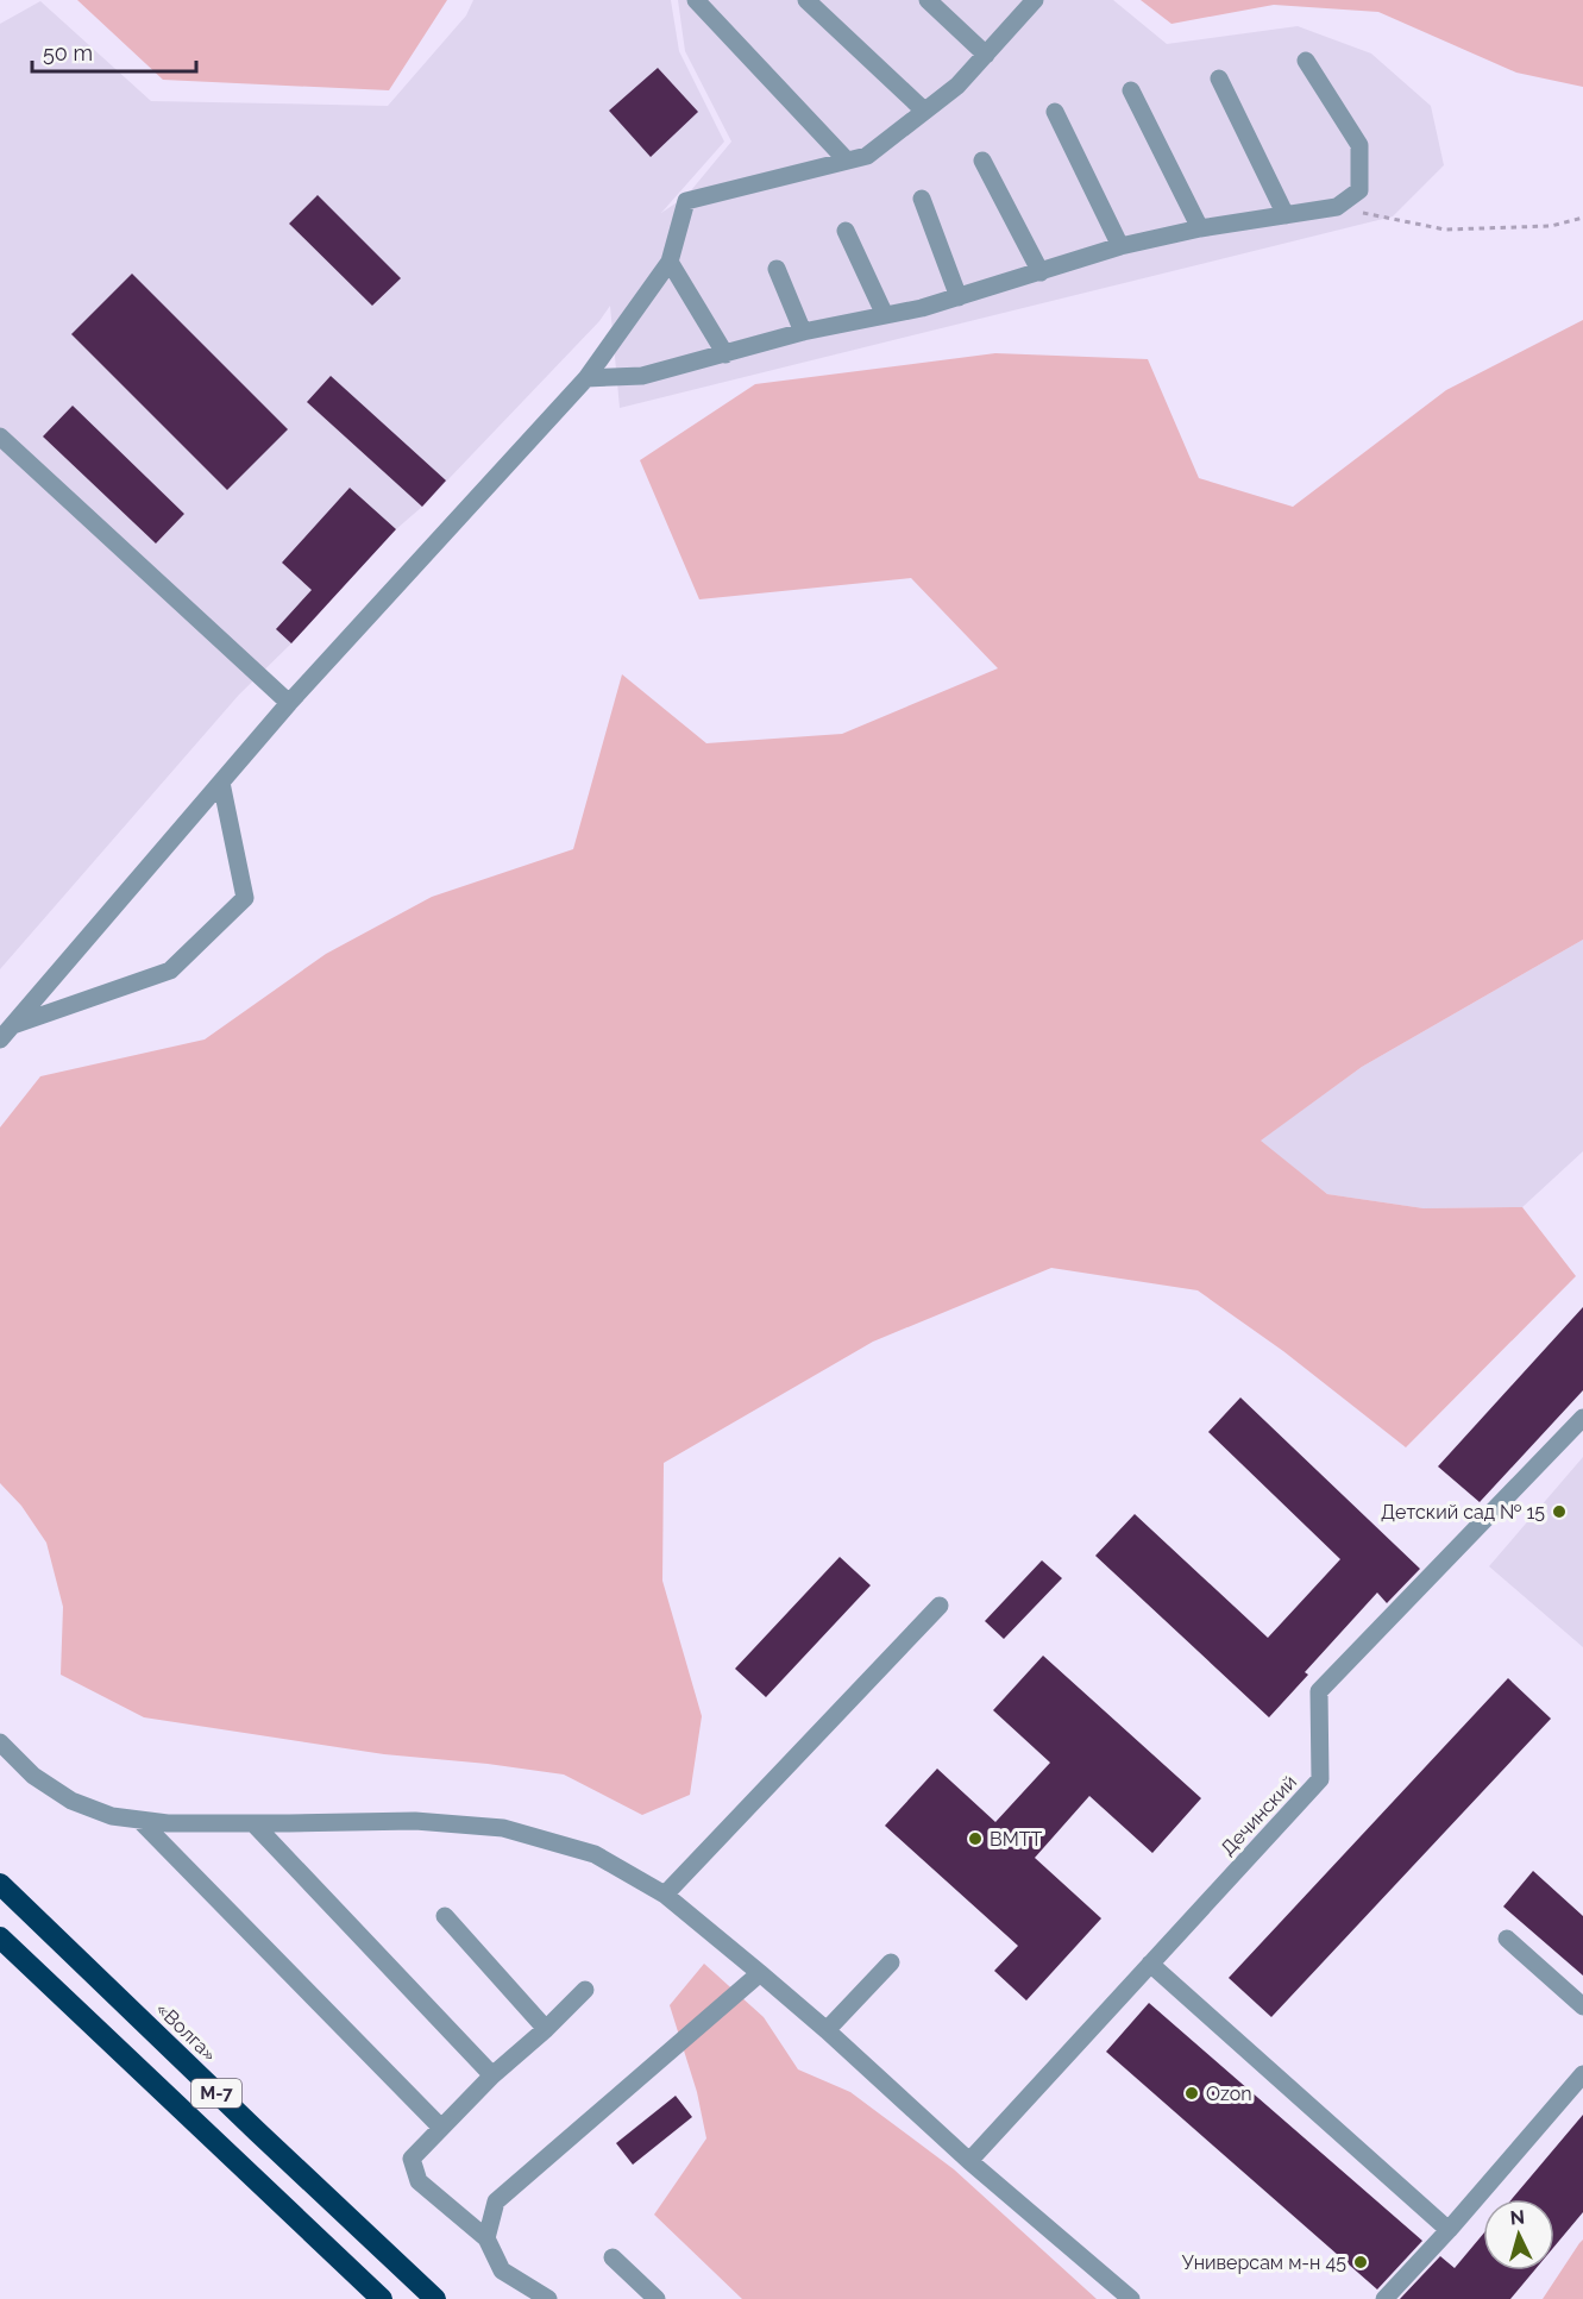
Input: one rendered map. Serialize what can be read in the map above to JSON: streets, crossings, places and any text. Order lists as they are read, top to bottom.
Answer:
{
  "streets": {
    "highway": ["«Волга»", "М-7"],
    "street": ["Дечинский"]
  },
  "places": [
    "Детский сад № 15",
    "ВМТТ",
    "Ozon",
    "Универсам м-н 45"
  ],
  "scale_bar": "50 m",
  "north": "top"
}
